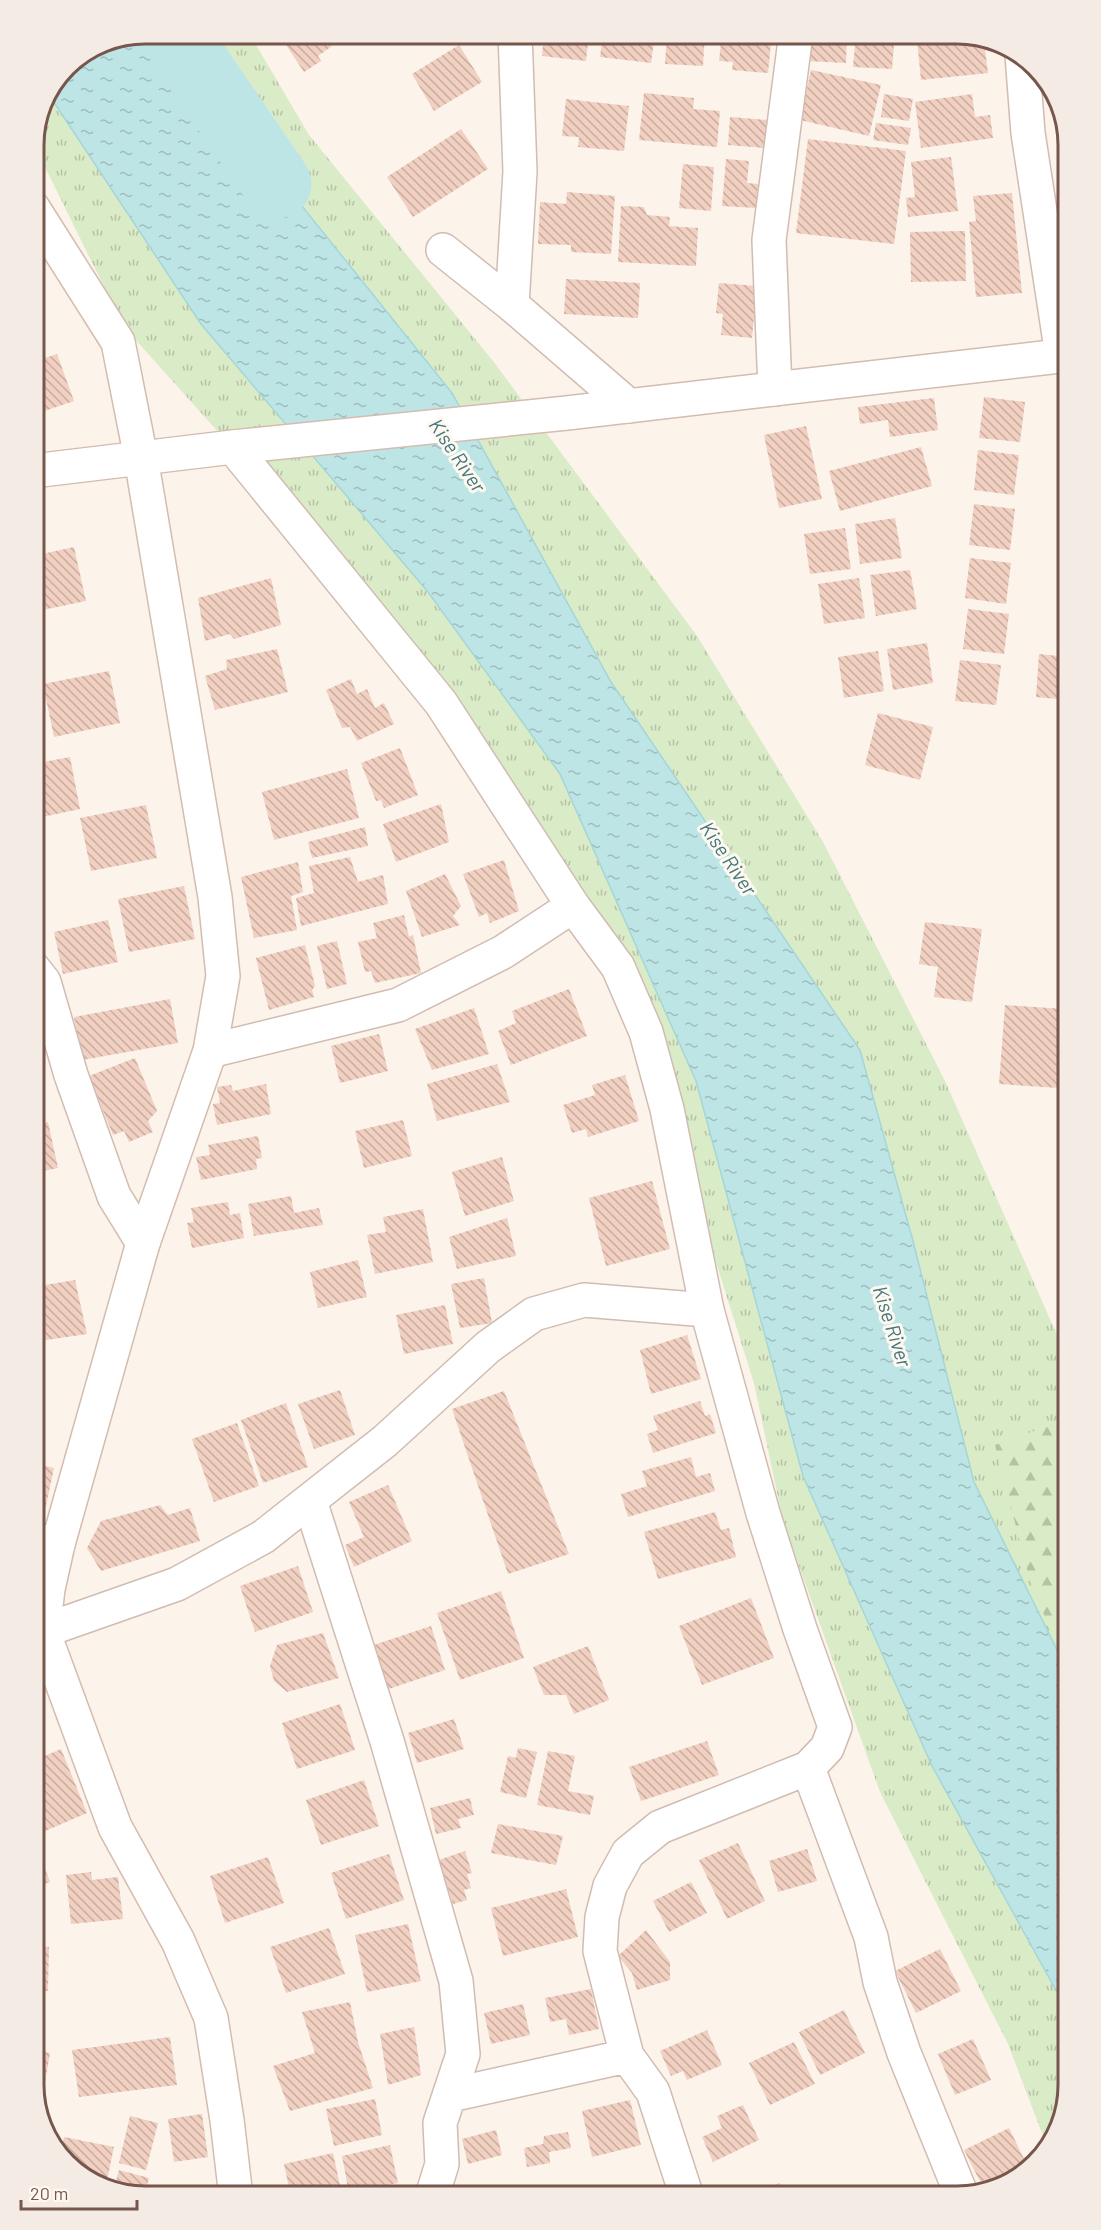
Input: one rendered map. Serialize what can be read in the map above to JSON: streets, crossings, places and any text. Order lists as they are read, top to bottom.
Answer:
{
  "water": ["Kise River"],
  "scale_bar": "20 m"
}
